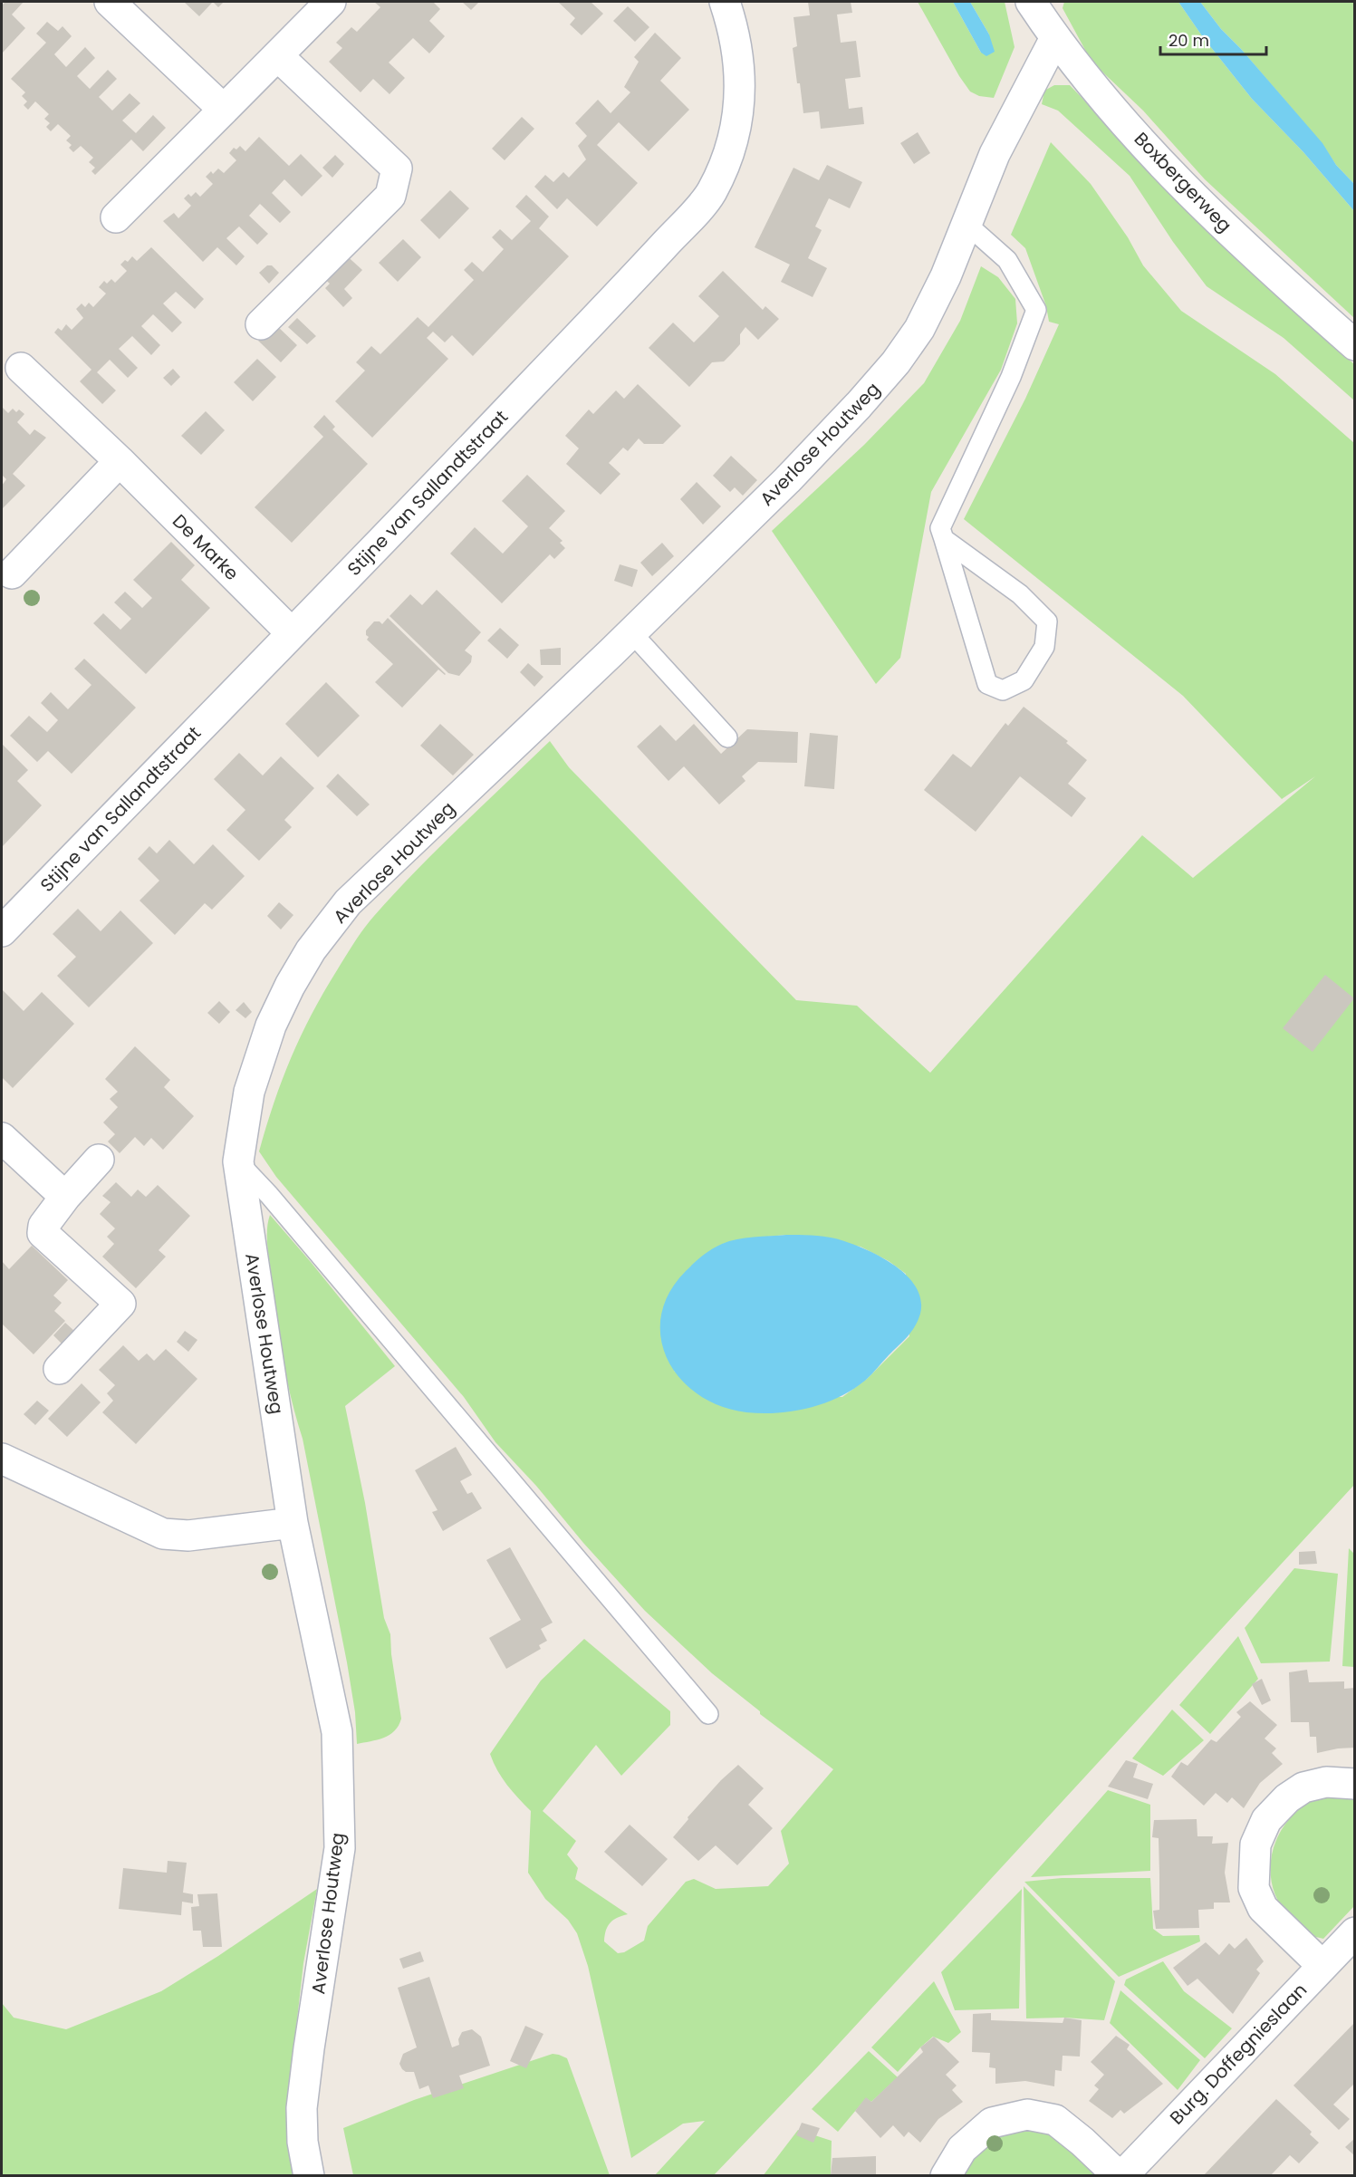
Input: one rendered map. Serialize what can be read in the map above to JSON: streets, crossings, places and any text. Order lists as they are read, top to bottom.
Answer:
{
  "streets": {
    "street": [
      "Boxbergerweg",
      "Averlose Houtweg",
      "Stijne van Sallandtstraat",
      "De Marke",
      "Burg. Doffegnieslaan"
    ]
  },
  "crossings": [
    ["Boxbergerweg", "Averlose Houtweg"],
    ["Stijne van Sallandtstraat", "De Marke"]
  ],
  "scale_bar": "20 m"
}
